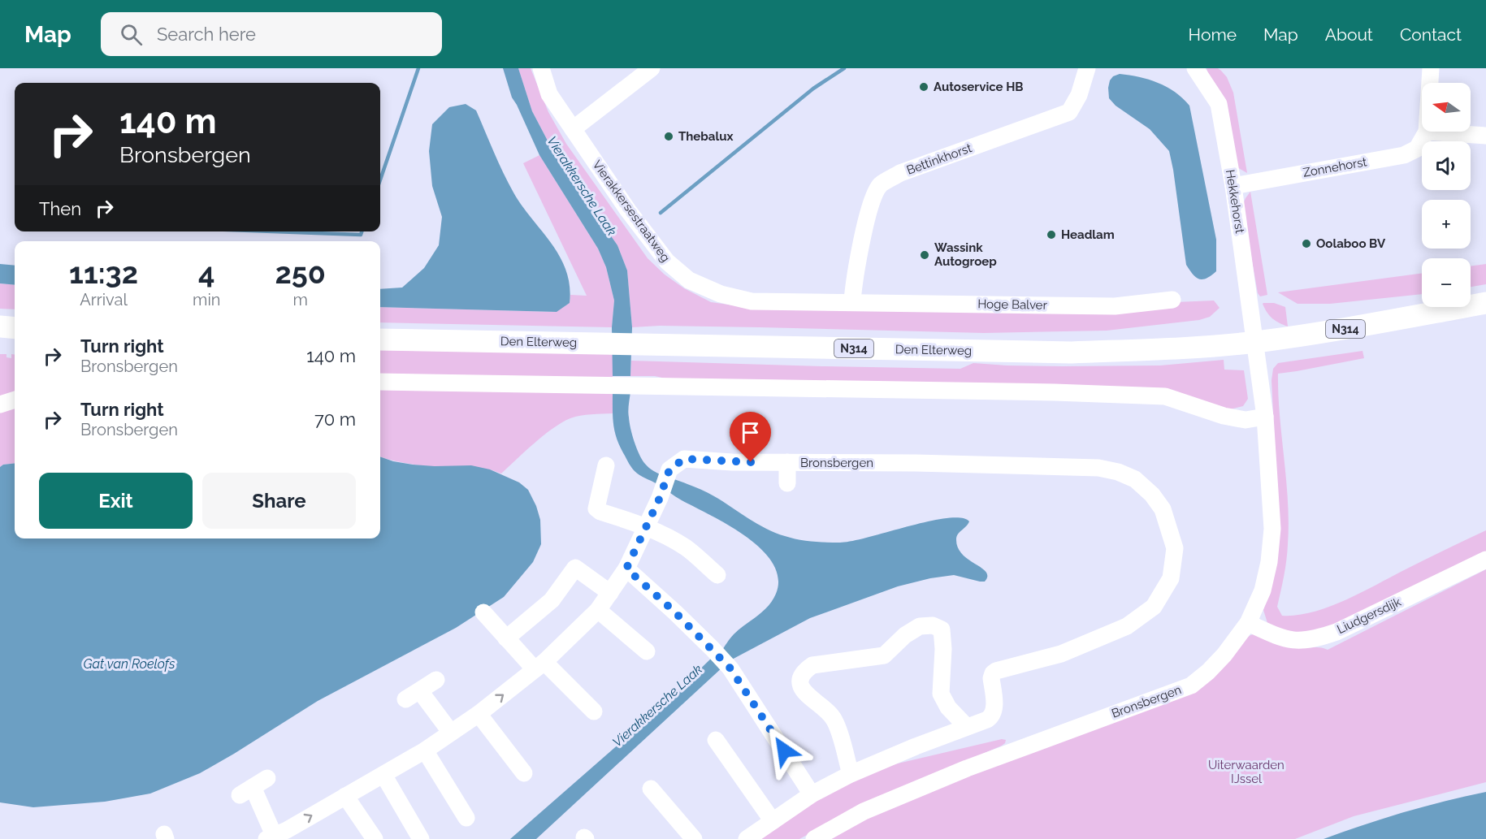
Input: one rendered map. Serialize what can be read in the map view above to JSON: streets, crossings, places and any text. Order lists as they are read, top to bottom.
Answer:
{
  "streets": {
    "main road": ["N314", "Den Elterweg"],
    "street": [
      "Bettinkhorst",
      "Zonnehorst",
      "Hekkehorst",
      "Vierakkersestraatweg",
      "Hoge Balver",
      "Bronsbergen",
      "Liudgersdijk"
    ]
  },
  "crossings": [
    ["Bettinkhorst", "Vierakkersestraatweg"],
    ["Bettinkhorst", "Hoge Balver"],
    ["Zonnehorst", "Hekkehorst"],
    ["Hekkehorst", "Den Elterweg"],
    ["Hekkehorst", "Bronsbergen"],
    ["Vierakkersestraatweg", "Hoge Balver"],
    ["Den Elterweg", "Bronsbergen"],
    ["Bronsbergen", "Liudgersdijk"]
  ],
  "water": ["Vierakkersche Laak", "Gat van Roelofs"],
  "parks": ["Uiterwaarden IJssel"],
  "places": [
    "Autoservice HB",
    "Thebalux",
    "Headlam",
    "Oolaboo BV",
    "Wassink Autogroep"
  ],
  "north": "left",
  "page": {
    "header": "Map",
    "search": "Search here",
    "nav": [
      "Home",
      "Map",
      "About",
      "Contact"
    ],
    "map_buttons": ["+", "−"],
    "turn": ["140 m", "Bronsbergen"],
    "then": "Then",
    "eta": [
      "11:32",
      "Arrival",
      "4",
      "min",
      "250",
      "m"
    ],
    "list": [
      {
        "name": "Turn right",
        "note": "Bronsbergen",
        "value": "140 m"
      },
      {
        "name": "Turn right",
        "note": "Bronsbergen",
        "value": "70 m"
      }
    ],
    "buttons": ["Exit", "Share"]
  }
}
